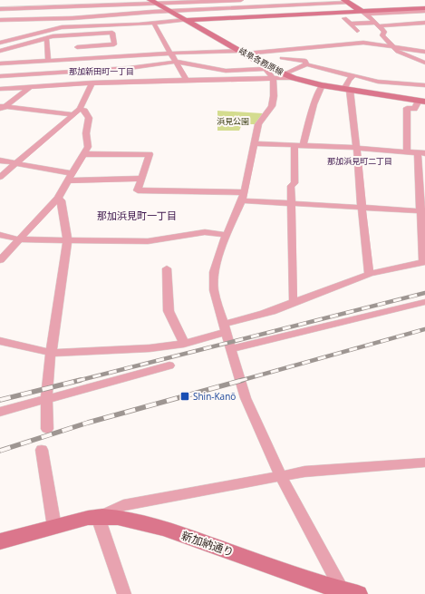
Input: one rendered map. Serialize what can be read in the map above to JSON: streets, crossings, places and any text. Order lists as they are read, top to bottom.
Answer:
{
  "streets": {
    "street": ["岐阜各務原線", "新加納通り"]
  },
  "districts": ["那加新田町一丁目", "那加浜見町二丁目", "那加浜見町一丁目"],
  "parks": ["浜見公園"],
  "places": {
    "transit": ["Shin-Kanō"]
  }
}
